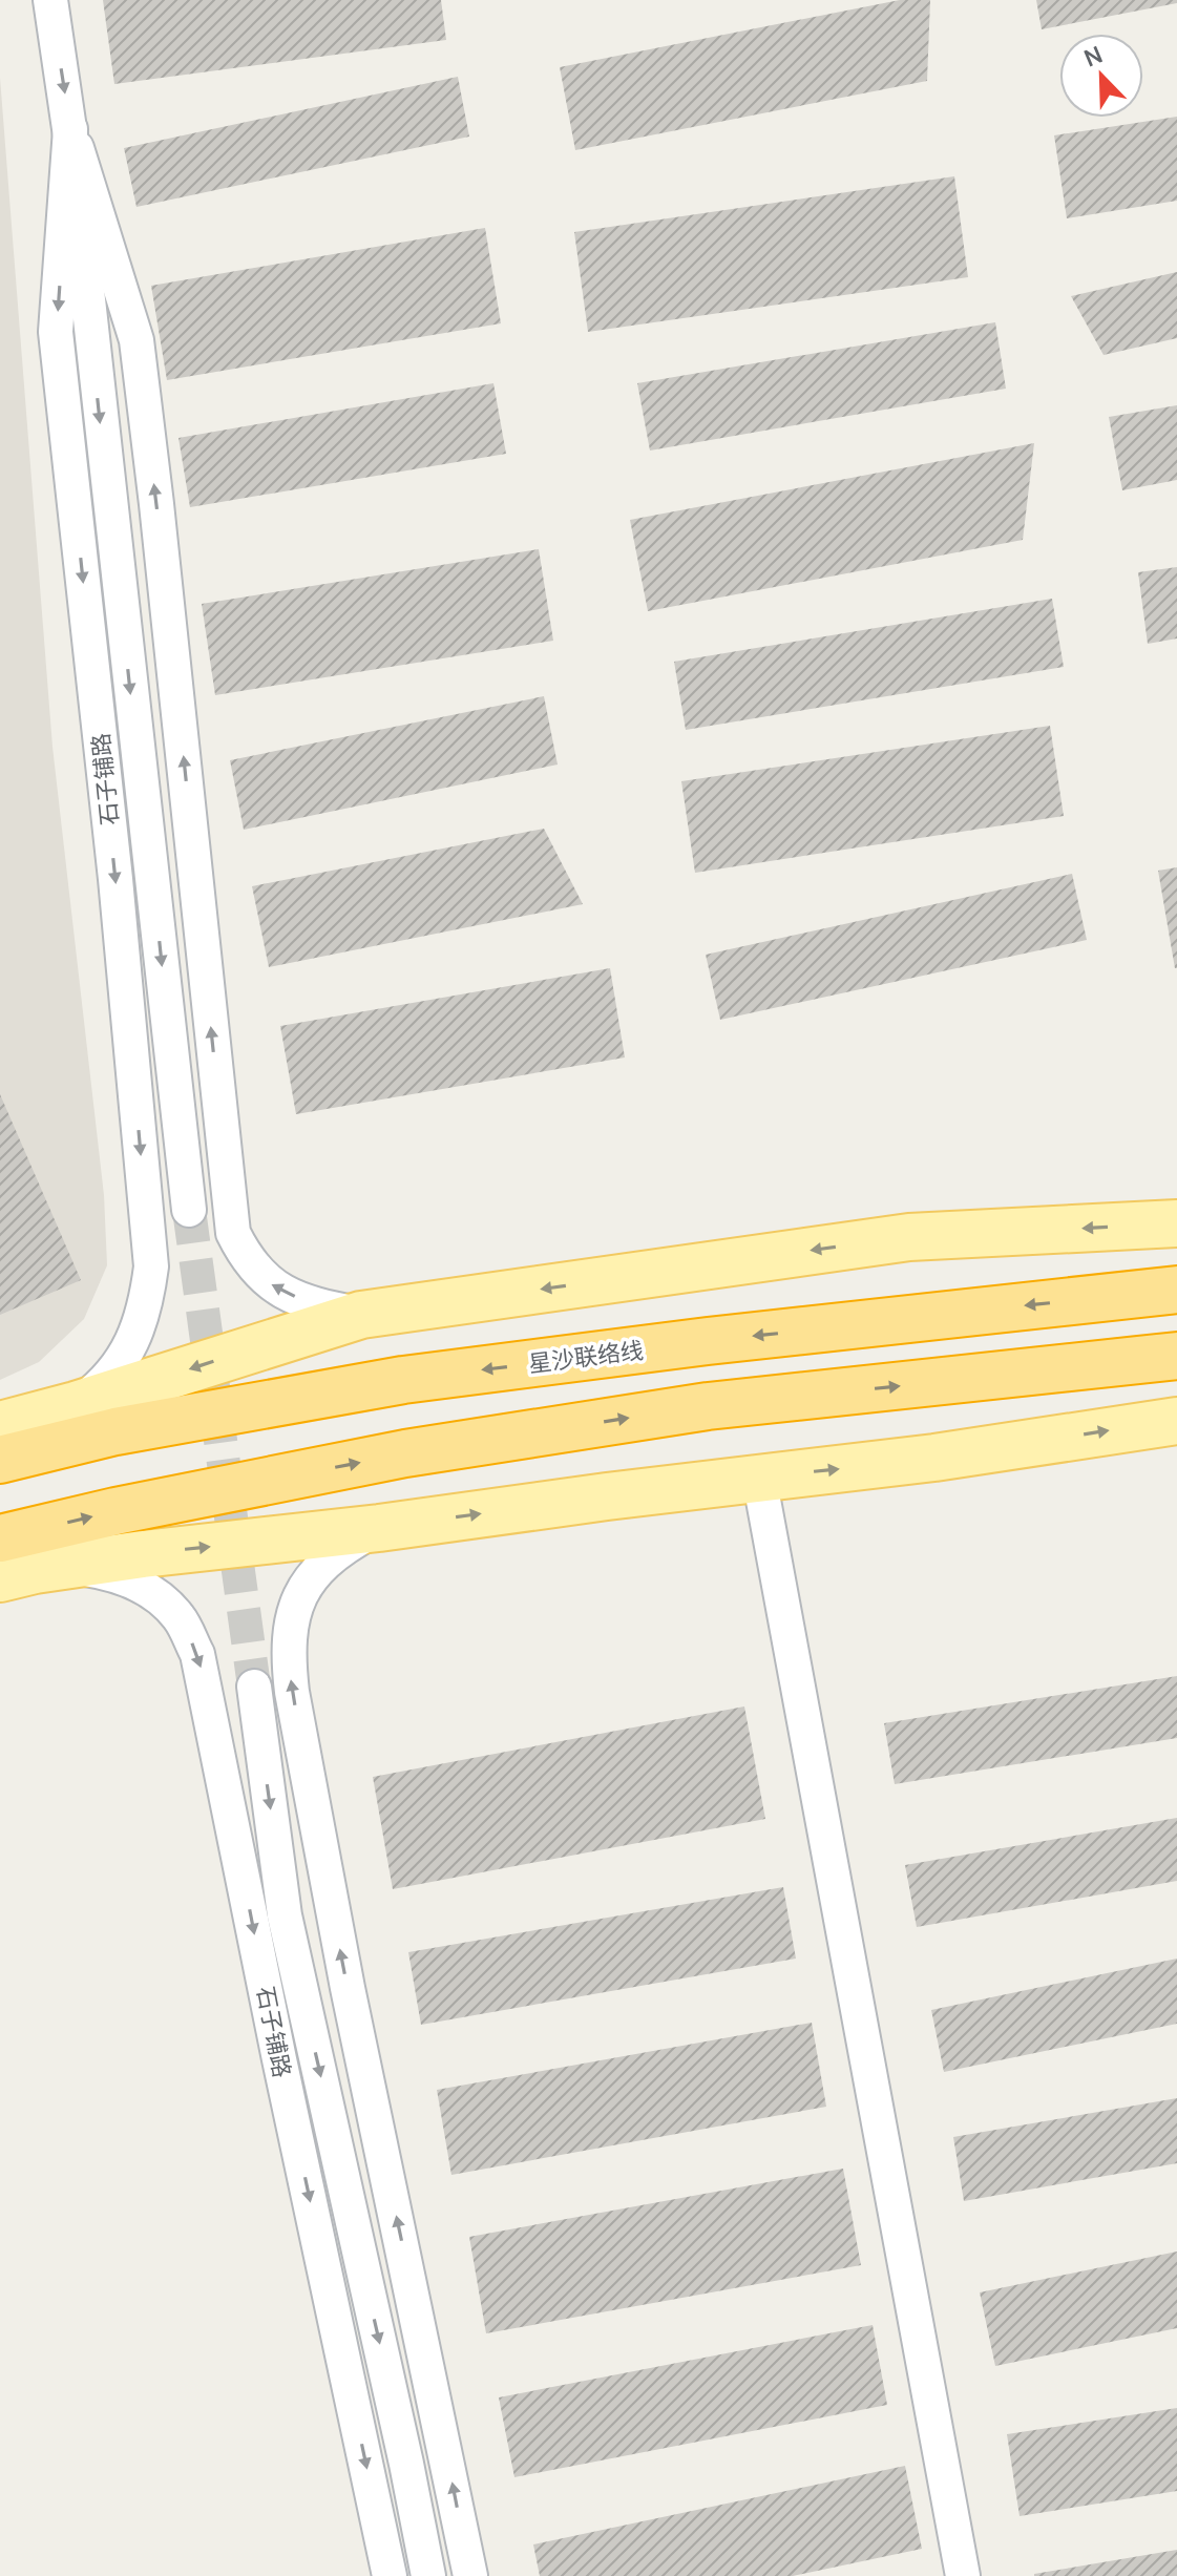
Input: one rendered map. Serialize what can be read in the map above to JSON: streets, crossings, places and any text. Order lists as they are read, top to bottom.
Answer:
{
  "streets": {
    "highway": ["星沙联络线"],
    "street": ["石子铺路"]
  },
  "north": "top left"
}
